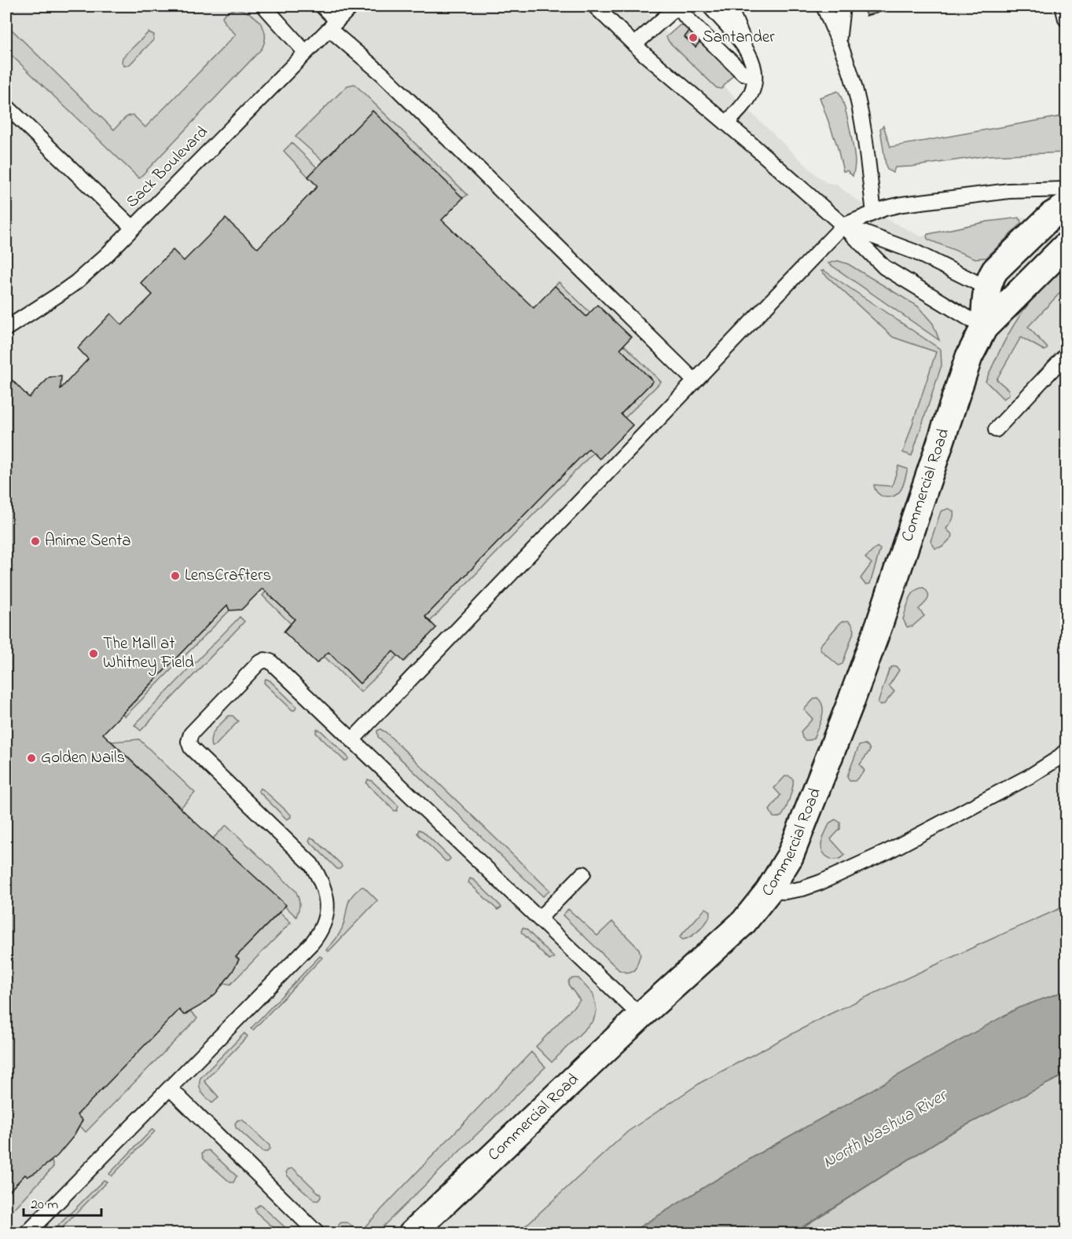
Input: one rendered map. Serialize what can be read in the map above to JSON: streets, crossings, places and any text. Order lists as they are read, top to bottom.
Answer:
{
  "streets": {
    "street": ["Commercial Road"],
    "lane": ["Sack Boulevard"]
  },
  "water": ["North Nashua River"],
  "places": [
    "Santander",
    "Anime Senta",
    "LensCrafters",
    "The Mall at Whitney Field",
    "Golden Nails"
  ],
  "scale_bar": "20 m"
}
